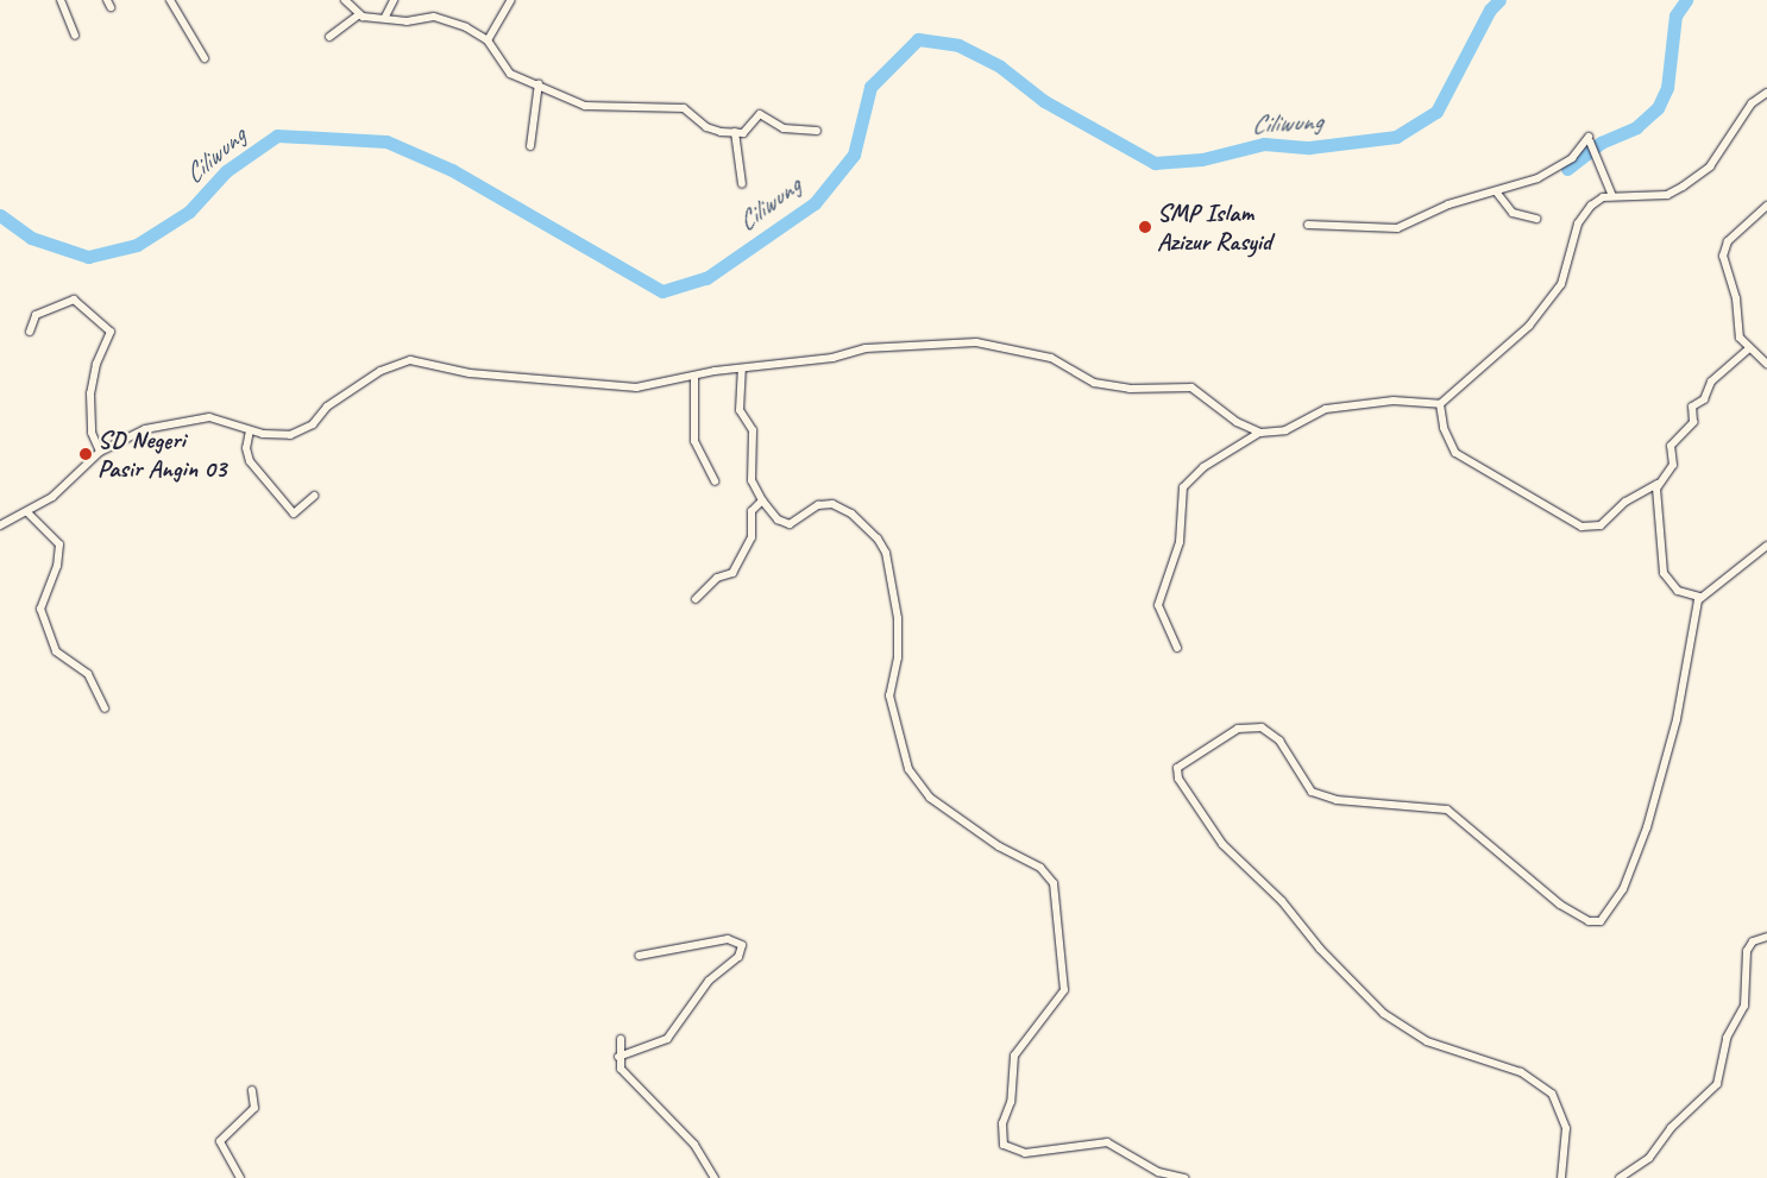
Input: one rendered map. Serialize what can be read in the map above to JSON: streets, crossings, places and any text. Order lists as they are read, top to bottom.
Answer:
{
  "water": ["Ciliwung"],
  "places": ["SMP Islam Azizur Rasyid", "SD Negeri Pasir Angin 03"]
}
